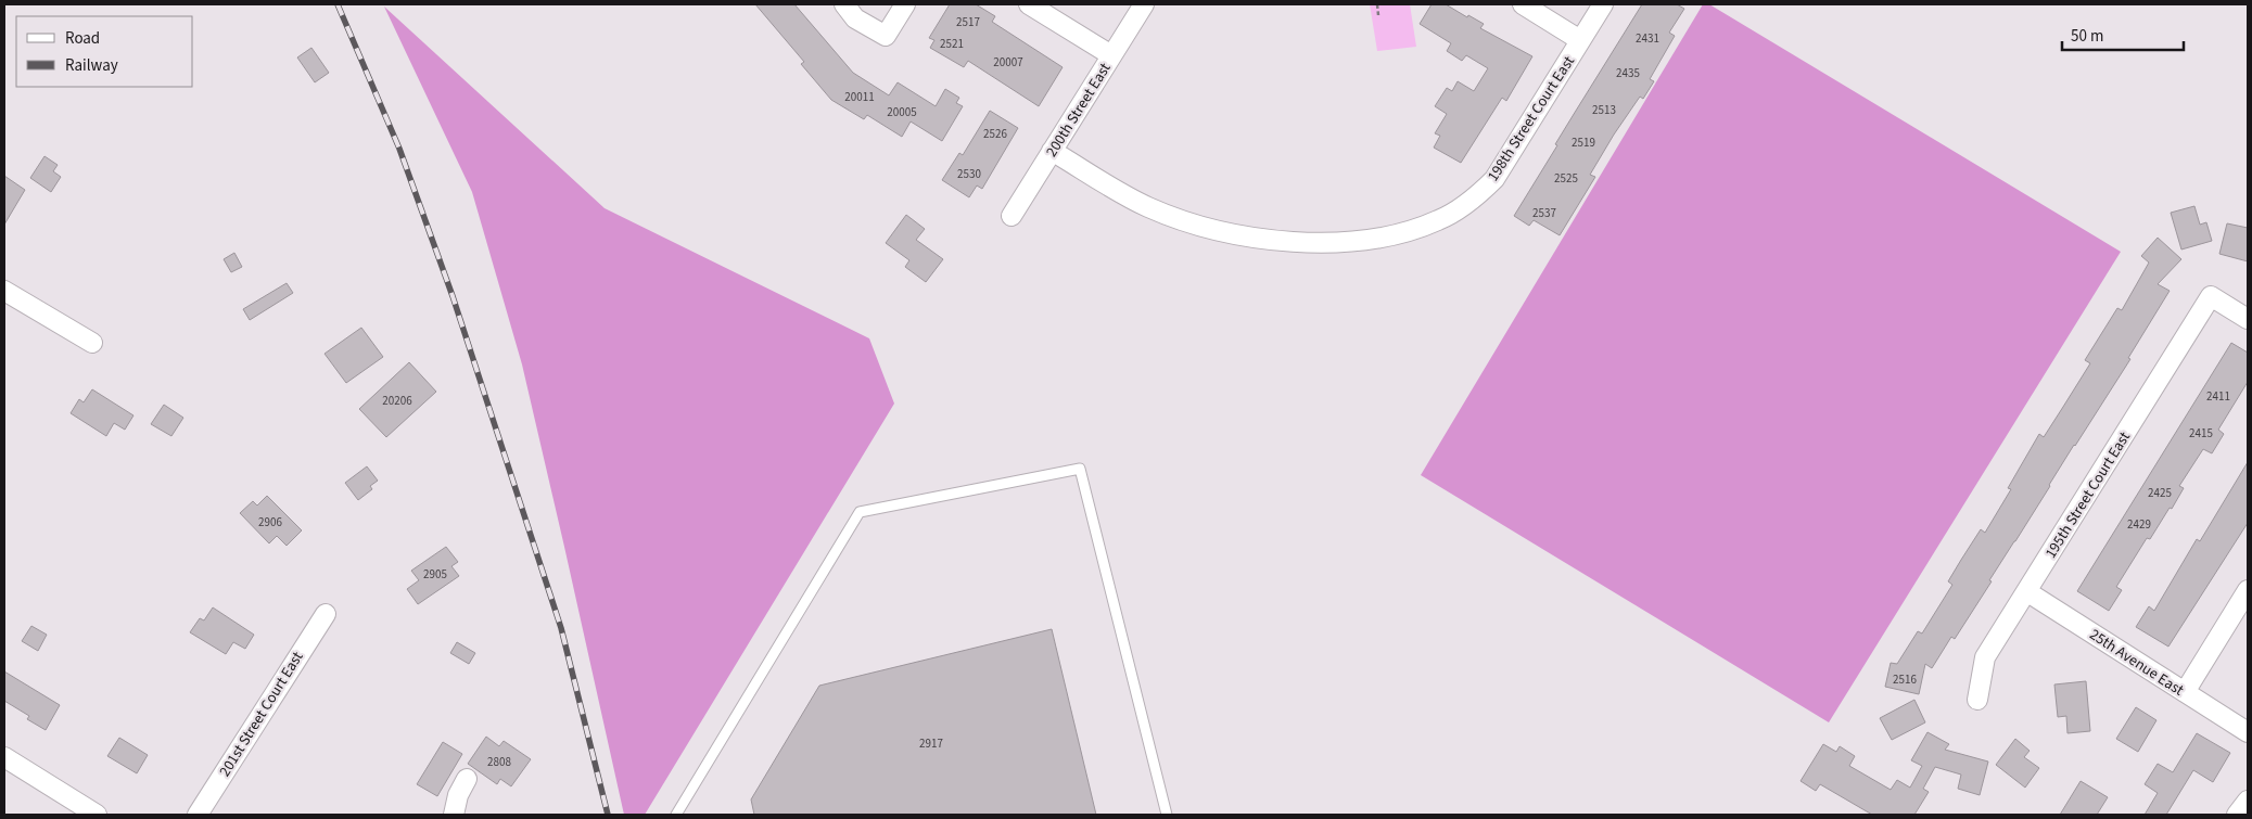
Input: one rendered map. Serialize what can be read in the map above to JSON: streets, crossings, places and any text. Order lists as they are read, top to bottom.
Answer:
{
  "streets": {
    "street": [
      "200th Street East",
      "198th Street Court East",
      "195th Street Court East",
      "25th Avenue East",
      "201st Street Court East"
    ]
  },
  "crossings": [
    ["200th Street East", "198th Street Court East"],
    ["195th Street Court East", "25th Avenue East"]
  ],
  "house_numbers": [
    "2517",
    "2431",
    "2521",
    "20007",
    "2435",
    "20011",
    "2513",
    "20005",
    "2526",
    "2519",
    "2530",
    "2525",
    "2537",
    "2411",
    "20206",
    "2415",
    "2425",
    "2906",
    "2429",
    "2905",
    "2516",
    "2917",
    "2808"
  ],
  "legend": ["Road", "Railway"],
  "scale_bar": "50 m"
}
